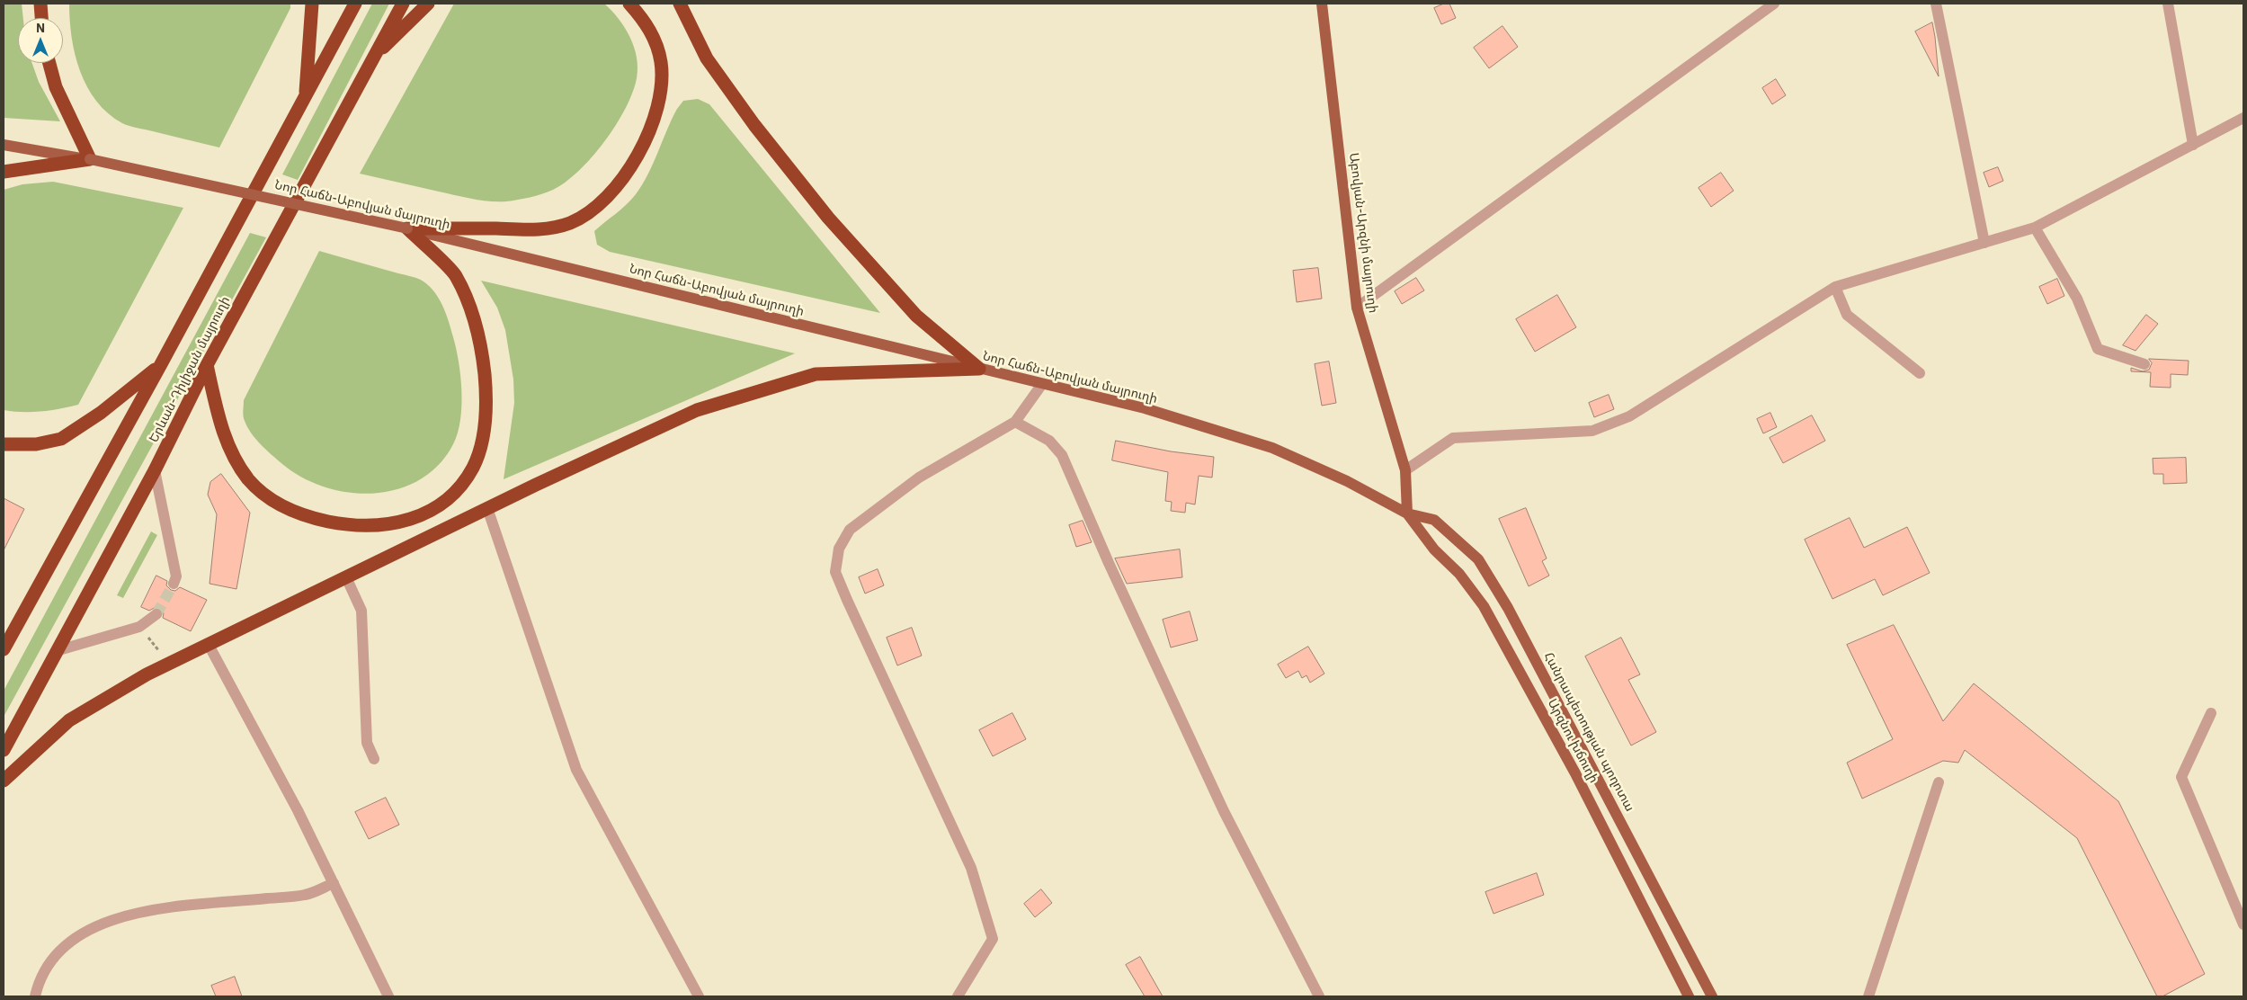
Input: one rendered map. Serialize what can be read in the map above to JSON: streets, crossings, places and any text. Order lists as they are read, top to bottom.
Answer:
{
  "streets": {
    "highway": ["Երևան-Դիլիջան մայրուղի"],
    "main road": [
      "Նոր Հաճն-Աբովյան մայրուղի",
      "Աբովյան-Արզնի մայրուղի",
      "Հանրապետության պողոտա",
      "Արզնու խճուղի"
    ]
  },
  "crossings": [
    ["Նոր Հաճն-Աբովյան մայրուղի", "Աբովյան-Արզնի մայրուղի"],
    ["Նոր Հաճն-Աբովյան մայրուղի", "Հանրապետության պողոտա"],
    ["Նոր Հաճն-Աբովյան մայրուղի", "Արզնու խճուղի"],
    ["Աբովյան-Արզնի մայրուղի", "Հանրապետության պողոտա"],
    ["Աբովյան-Արզնի մայրուղի", "Արզնու խճուղի"],
    ["Հանրապետության պողոտա", "Արզնու խճուղի"]
  ],
  "north": "top"
}
